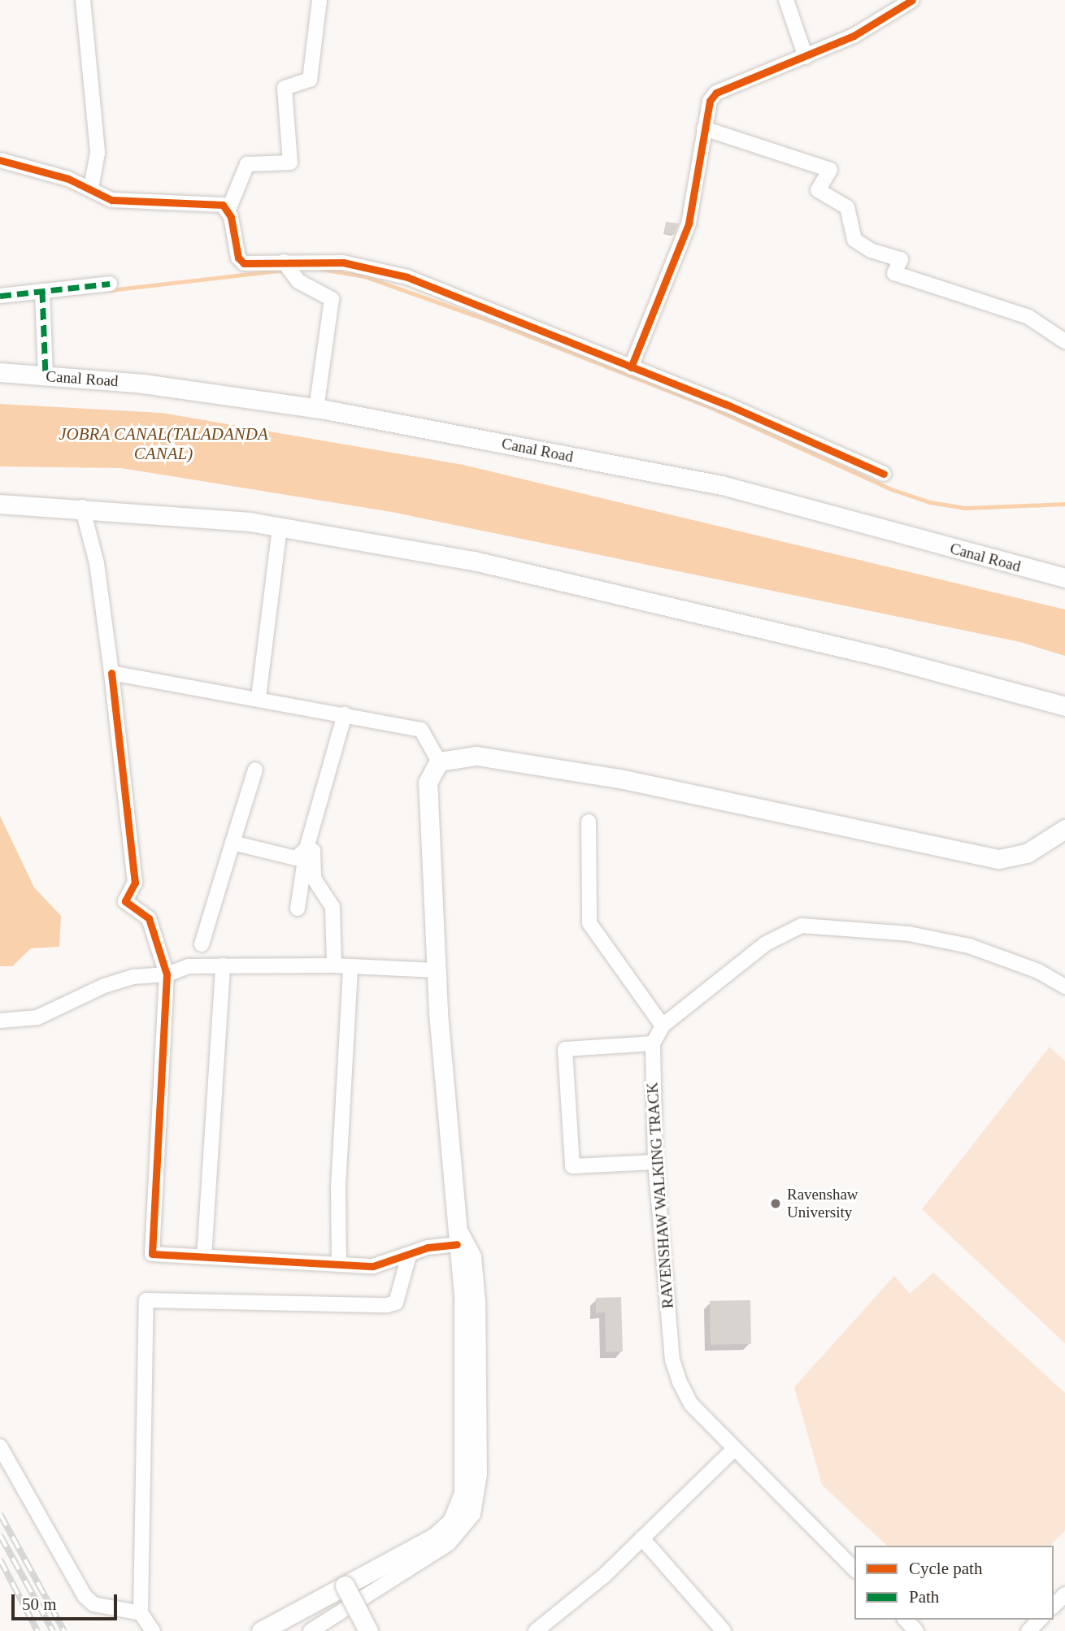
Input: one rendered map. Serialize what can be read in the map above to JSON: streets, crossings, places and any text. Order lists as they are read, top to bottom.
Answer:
{
  "streets": {
    "main road": ["Canal Road"],
    "street": ["RAVENSHAW WALKING TRACK"]
  },
  "water": ["JOBRA CANAL(TALADANDA CANAL)"],
  "places": ["Ravenshaw University"],
  "legend": ["Cycle path", "Path"],
  "scale_bar": "50 m"
}
